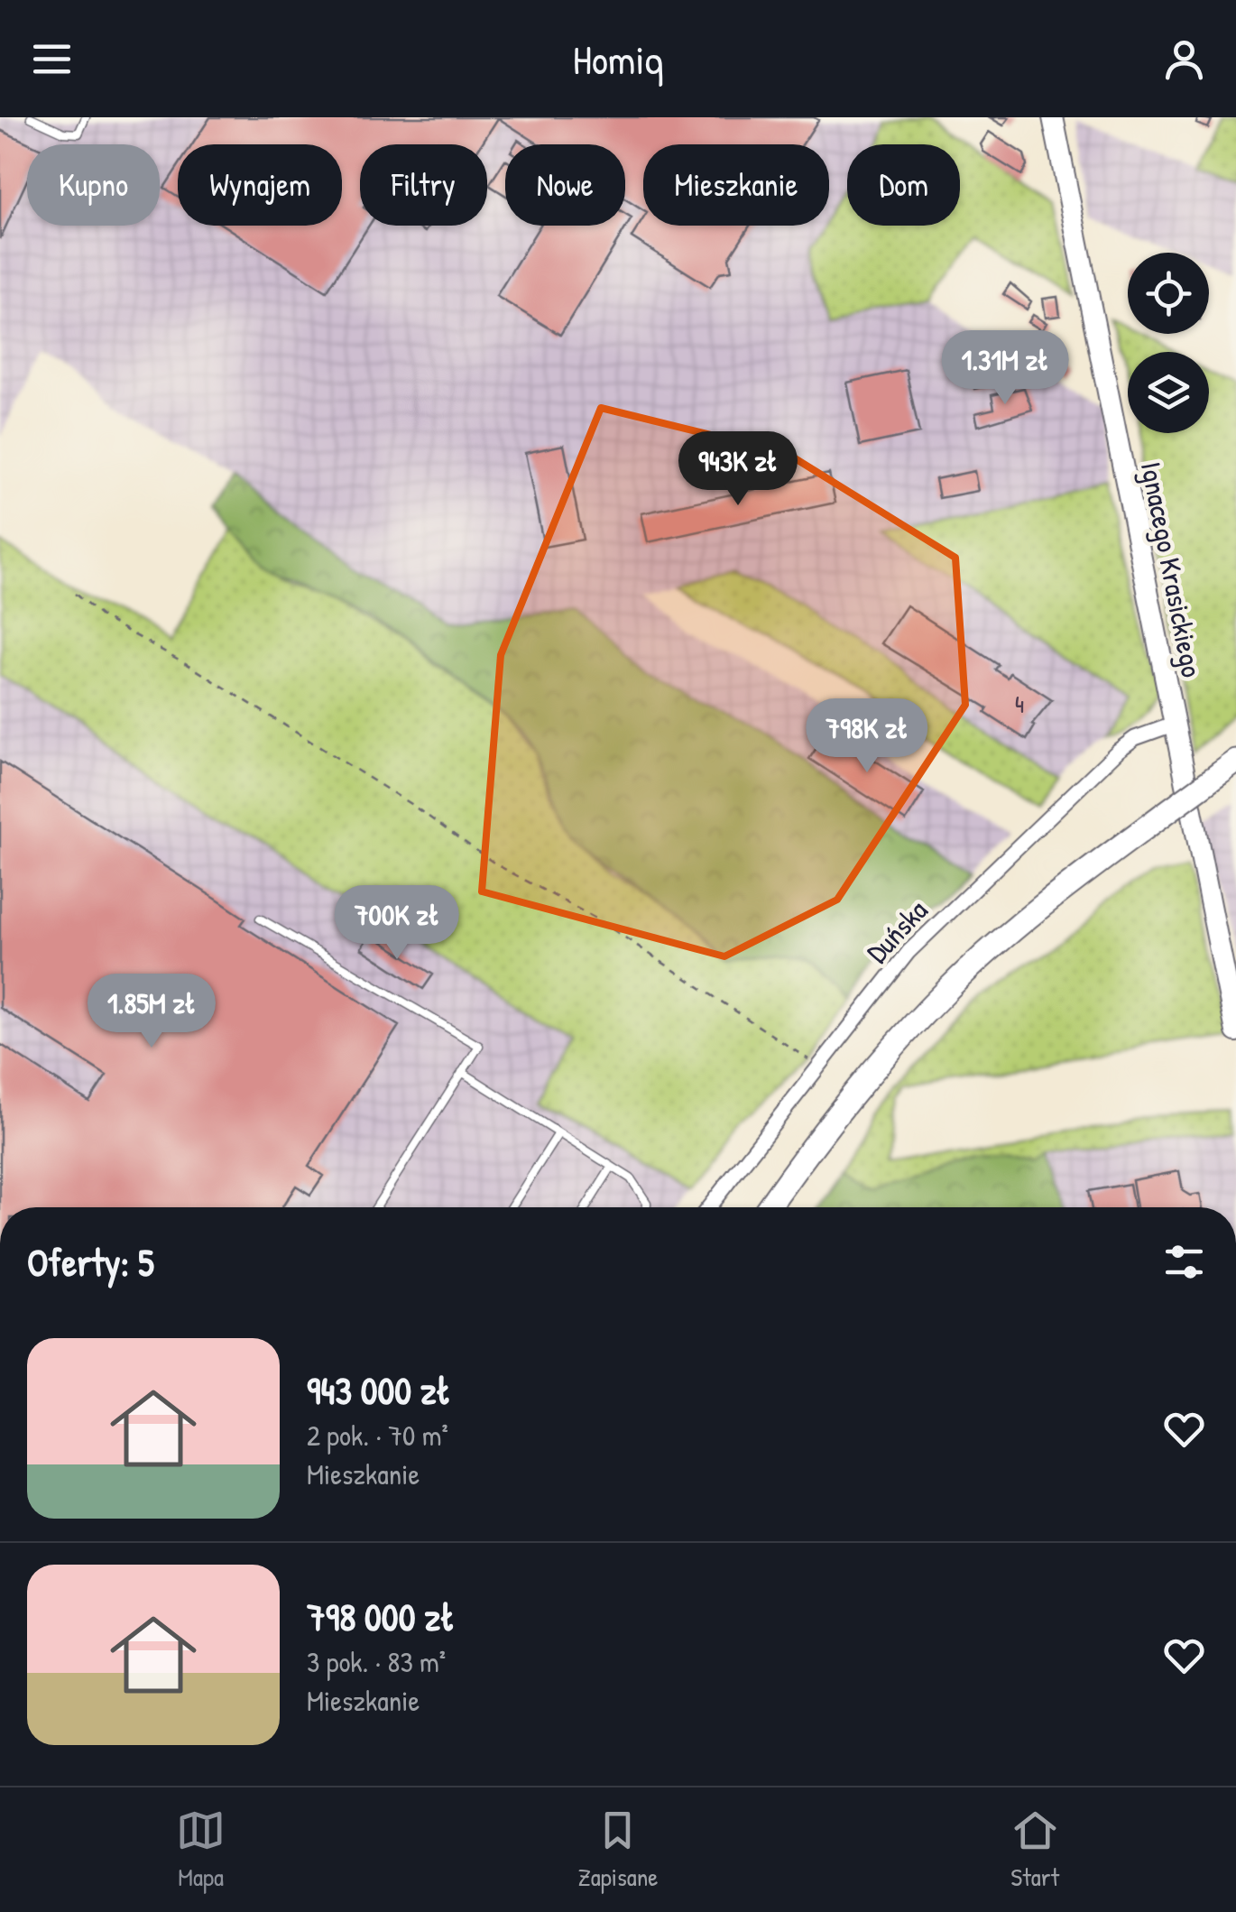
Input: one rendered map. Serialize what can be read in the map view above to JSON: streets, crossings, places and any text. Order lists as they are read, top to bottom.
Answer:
{
  "streets": {
    "street": ["Ignacego Krasickiego", "Duńska"]
  },
  "crossings": [
    ["Ignacego Krasickiego", "Duńska"]
  ],
  "house_numbers": ["4"],
  "page": {
    "header": "Homiq",
    "chip": [
      "Kupno",
      "Wynajem",
      "Filtry",
      "Nowe",
      "Mieszkanie",
      "Dom"
    ],
    "price": [
      "1.31M zł",
      "943K zł",
      "798K zł",
      "700K zł",
      "1.85M zł"
    ],
    "heading": "Oferty: 5",
    "list": [
      {
        "name": "943 000 zł",
        "note": "2 pok. · 70 m² · Mieszkanie"
      },
      {
        "name": "798 000 zł",
        "note": "3 pok. · 83 m² · Mieszkanie"
      }
    ],
    "tabs": ["Mapa", "Zapisane", "Start"]
  }
}
